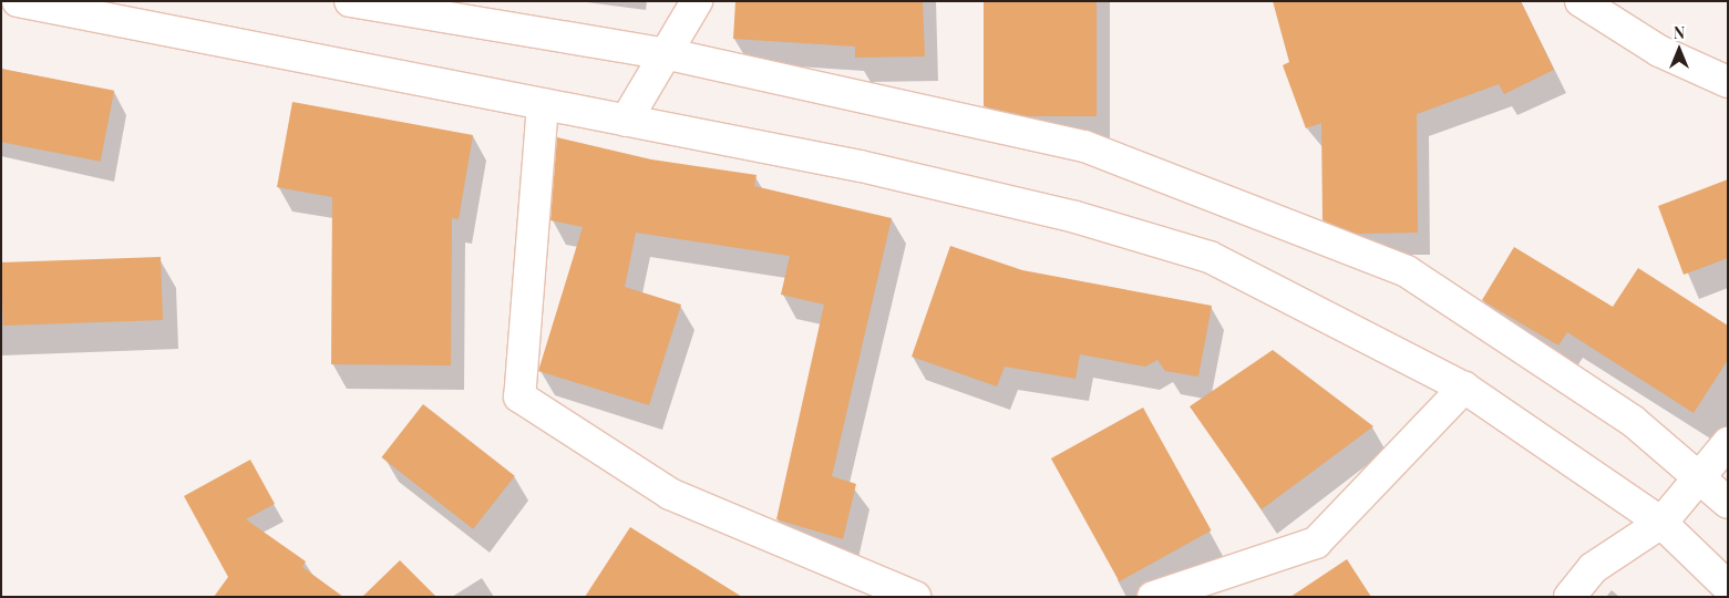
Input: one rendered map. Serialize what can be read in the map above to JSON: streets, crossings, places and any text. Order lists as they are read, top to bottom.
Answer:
{
  "north": "top"
}
